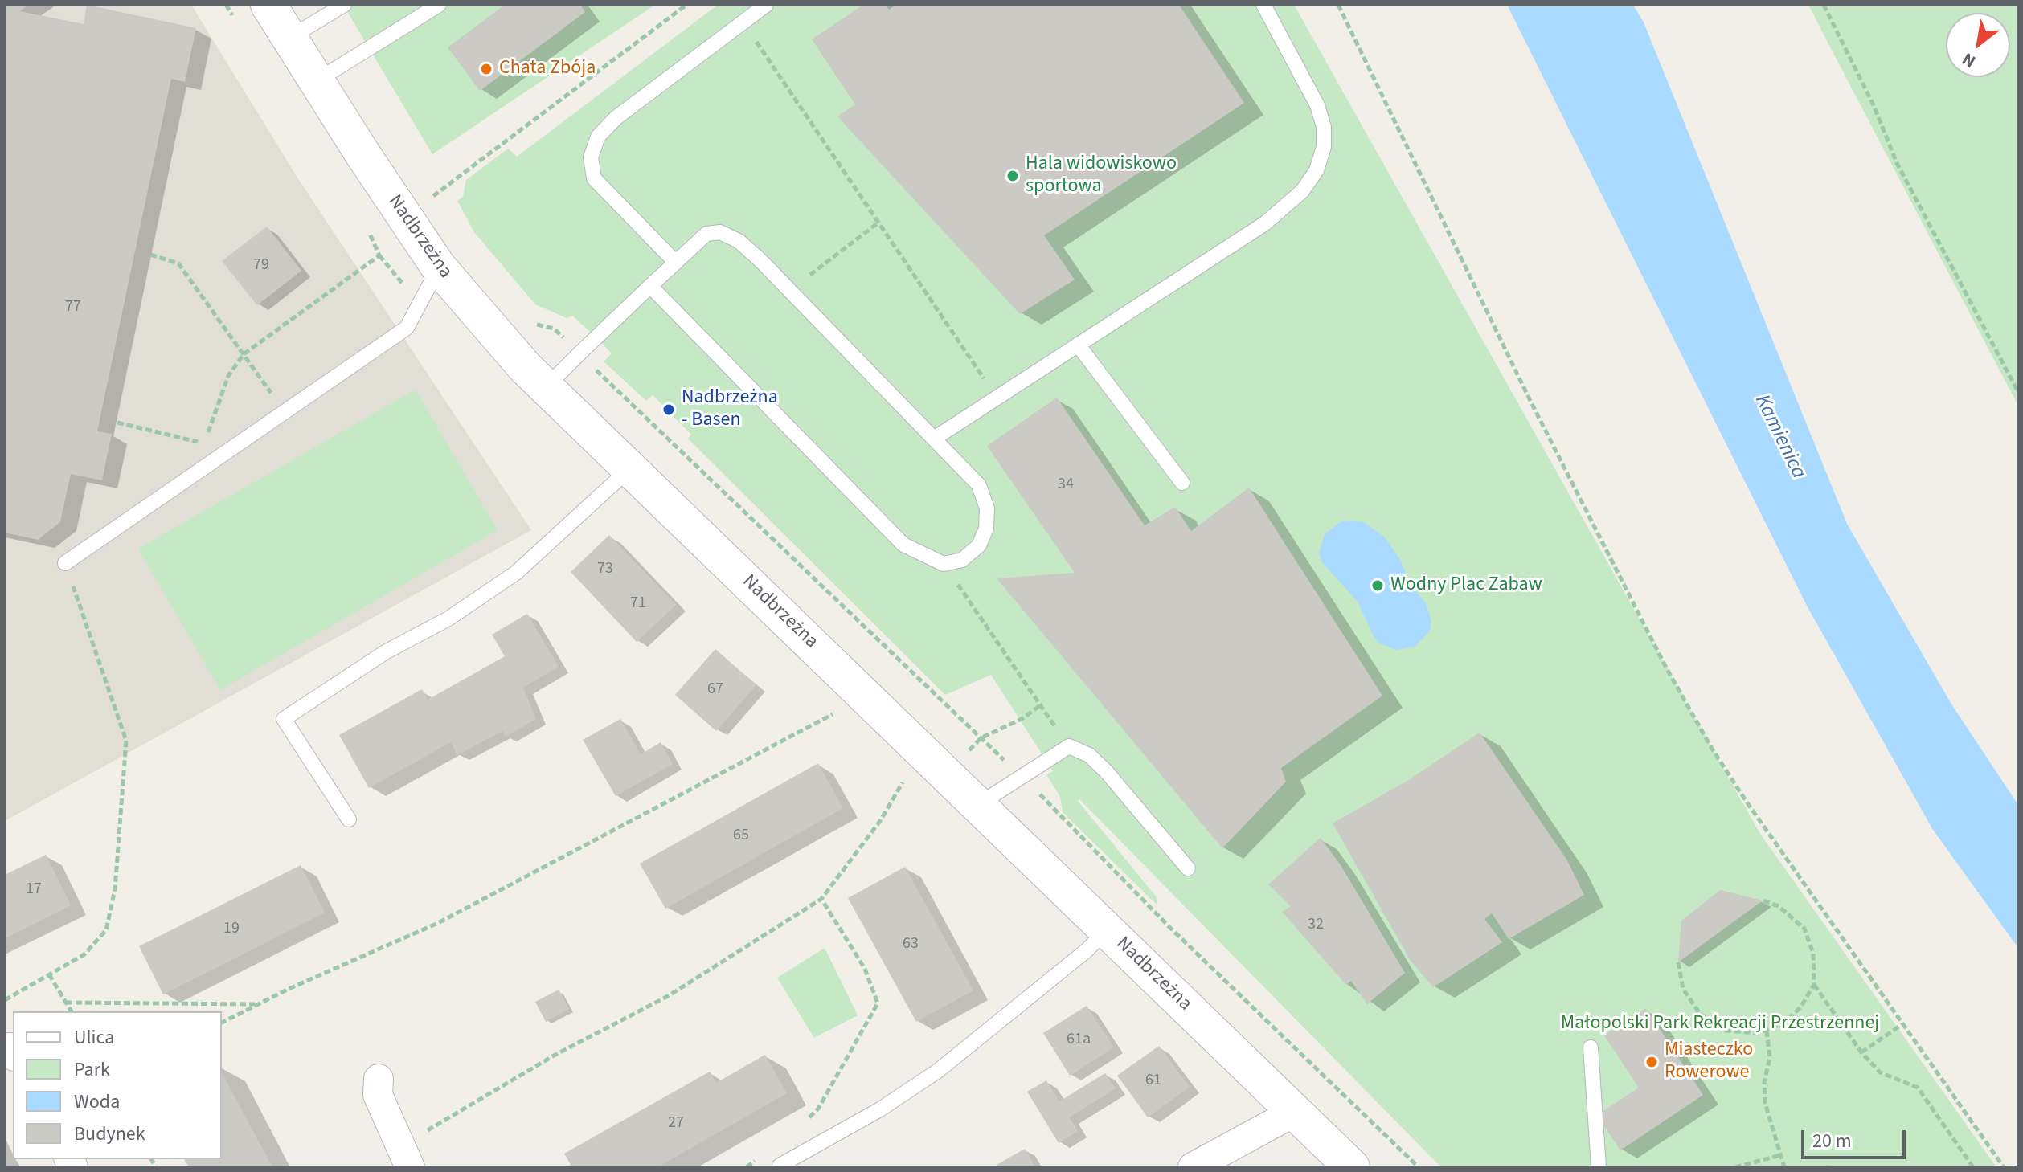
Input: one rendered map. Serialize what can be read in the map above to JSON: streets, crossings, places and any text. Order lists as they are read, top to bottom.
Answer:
{
  "streets": {
    "street": ["Nadbrzeżna"]
  },
  "water": ["Kamienica"],
  "parks": ["Małopolski Park Rekreacji Przestrzennej"],
  "places": [
    "Chata Zbója",
    "Hala widowiskowo sportowa",
    "Nadbrzeżna - Basen",
    "Wodny Plac Zabaw",
    "Miasteczko Rowerowe"
  ],
  "house_numbers": [
    "79",
    "77",
    "34",
    "73",
    "71",
    "67",
    "65",
    "17",
    "32",
    "19",
    "63",
    "61a",
    "61",
    "27"
  ],
  "legend": [
    "Ulica",
    "Park",
    "Woda",
    "Budynek"
  ],
  "scale_bar": "20 m",
  "north": "bottom left"
}
